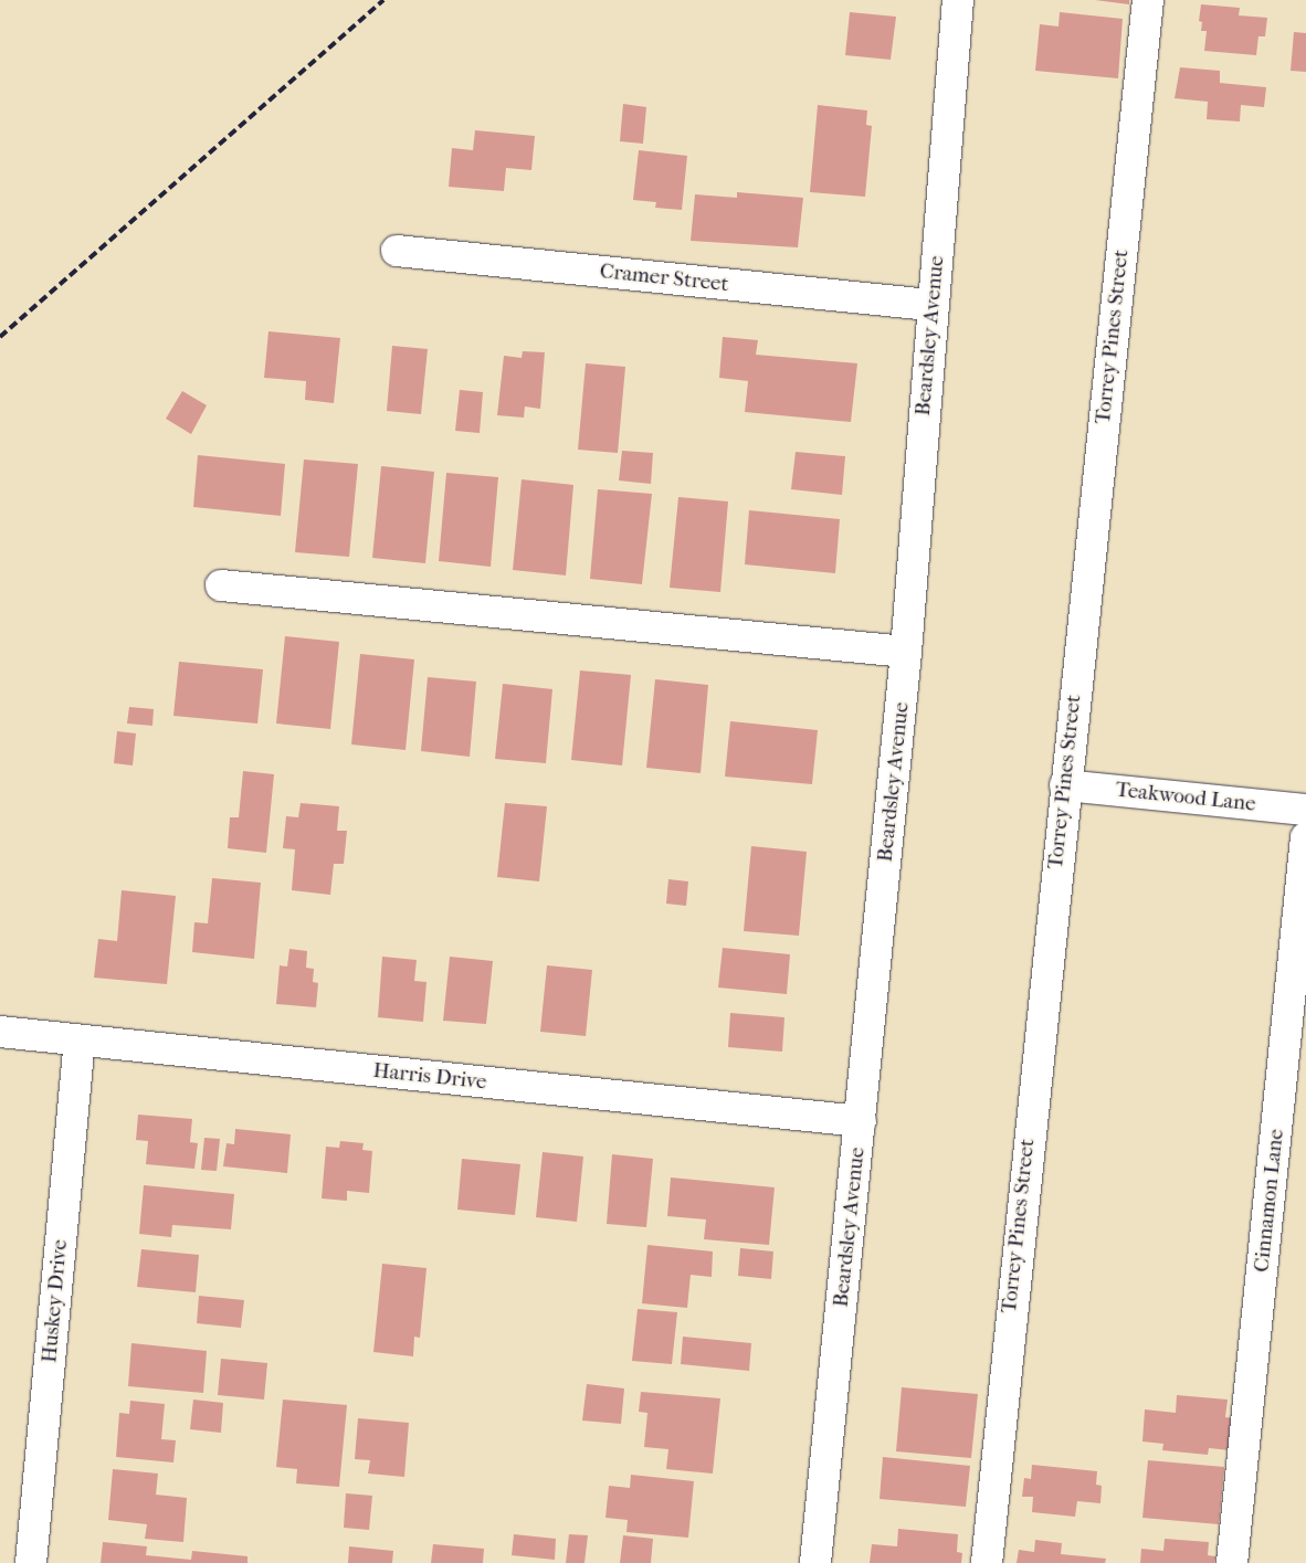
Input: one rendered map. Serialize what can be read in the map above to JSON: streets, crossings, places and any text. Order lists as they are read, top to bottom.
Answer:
{
  "streets": {
    "street": [
      "Cramer Street",
      "Beardsley Avenue",
      "Torrey Pines Street",
      "Teakwood Lane",
      "Harris Drive",
      "Cinnamon Lane",
      "Huskey Drive"
    ]
  },
  "crossings": [
    ["Cramer Street", "Beardsley Avenue"],
    ["Beardsley Avenue", "Harris Drive"],
    ["Torrey Pines Street", "Teakwood Lane"],
    ["Harris Drive", "Huskey Drive"]
  ]
}
